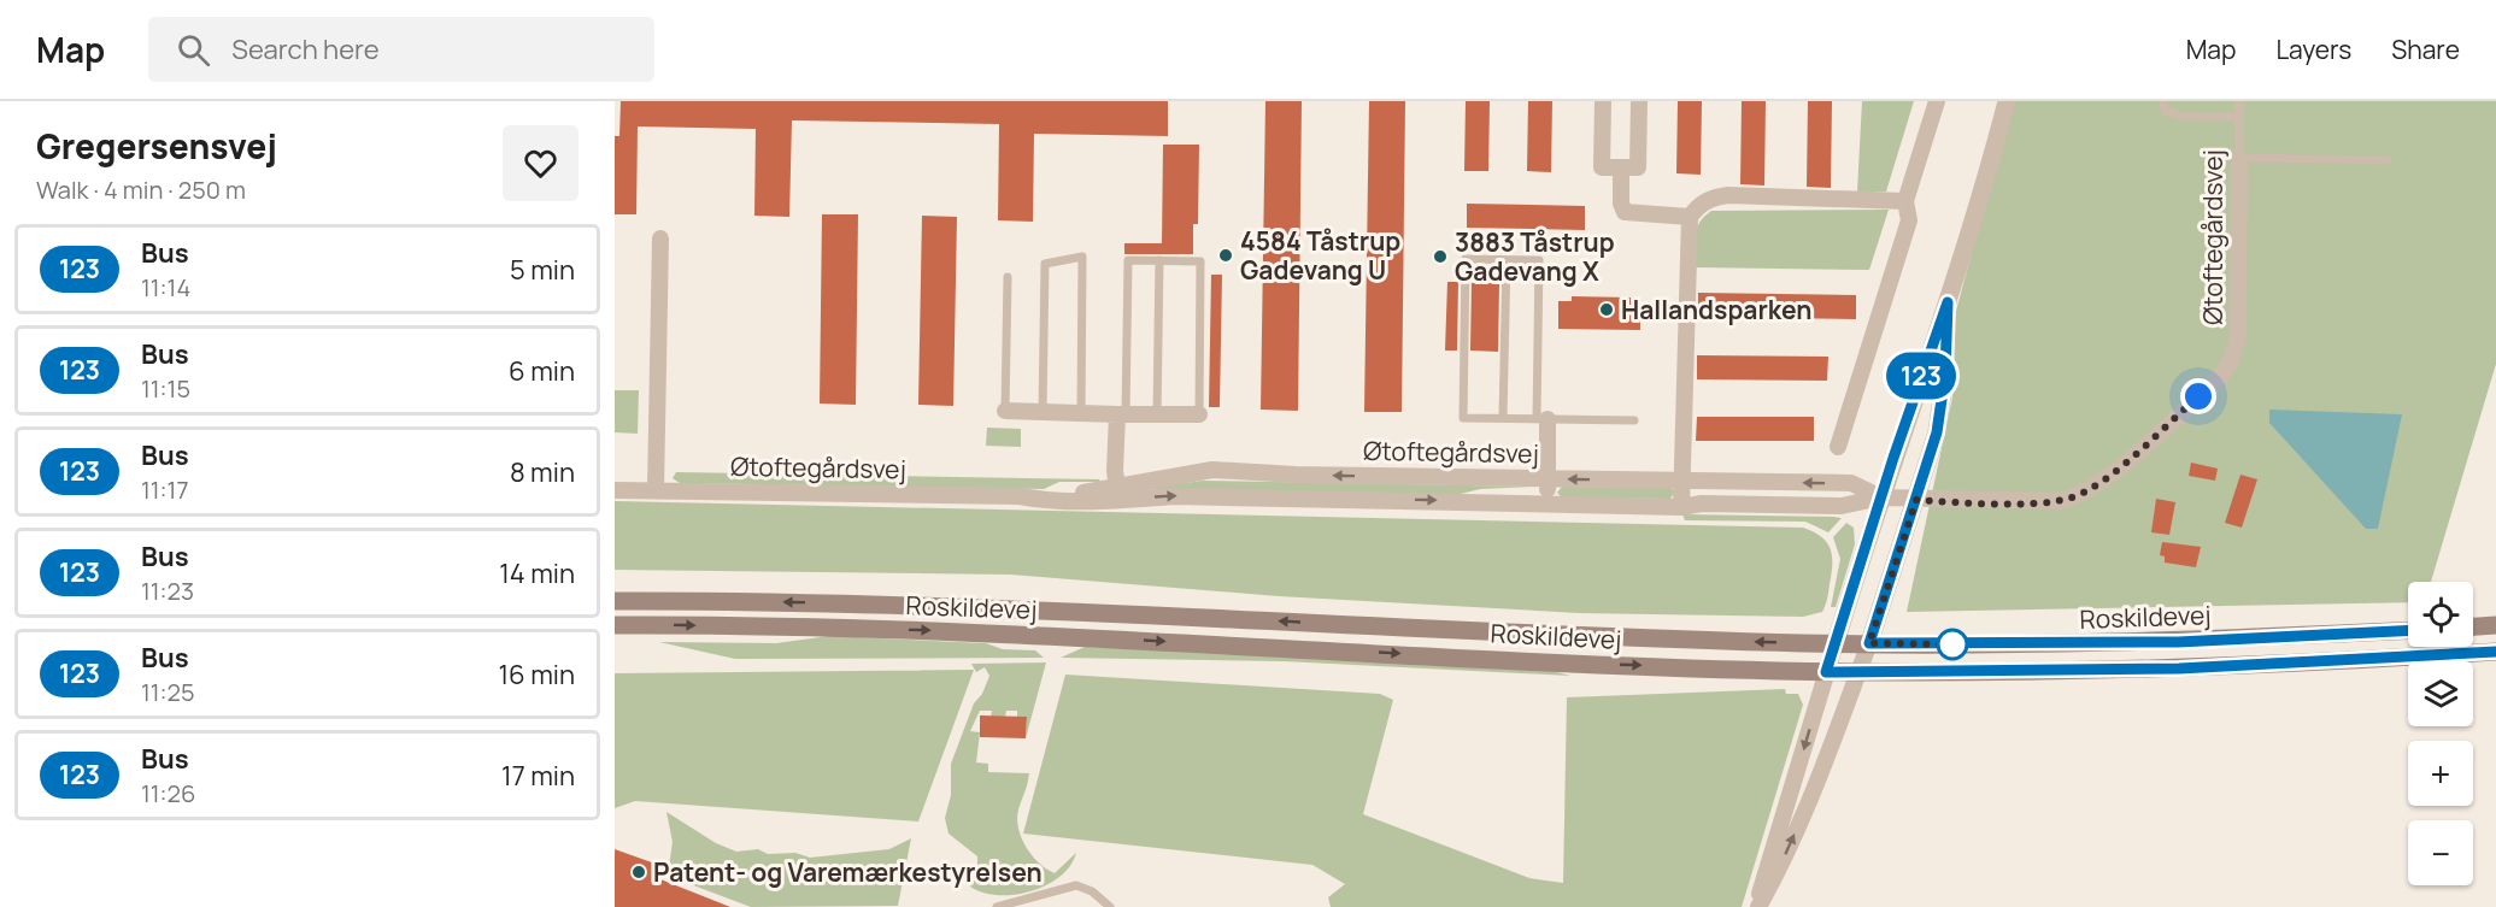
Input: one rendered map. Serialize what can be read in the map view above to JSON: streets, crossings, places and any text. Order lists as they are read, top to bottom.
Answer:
{
  "streets": {
    "main road": ["Roskildevej"],
    "street": ["Øtoftegårdsvej"]
  },
  "places": [
    "4584 Tåstrup Gadevang U",
    "3883 Tåstrup Gadevang X",
    "Hallandsparken",
    "Patent- og Varemærkestyrelsen"
  ],
  "lines": ["bus line 123"],
  "page": {
    "header": "Map",
    "search": "Search here",
    "nav": ["Map", "Layers", "Share"],
    "heading": ["Gregersensvej", "Walk · 4 min · 250 m"],
    "on_map": "123",
    "list": [
      {
        "mark": "123",
        "name": "Bus",
        "note": "11:14",
        "value": "5 min"
      },
      {
        "mark": "123",
        "name": "Bus",
        "note": "11:15",
        "value": "6 min"
      },
      {
        "mark": "123",
        "name": "Bus",
        "note": "11:17",
        "value": "8 min"
      },
      {
        "mark": "123",
        "name": "Bus",
        "note": "11:23",
        "value": "14 min"
      },
      {
        "mark": "123",
        "name": "Bus",
        "note": "11:25",
        "value": "16 min"
      },
      {
        "mark": "123",
        "name": "Bus",
        "note": "11:26",
        "value": "17 min"
      }
    ],
    "map_buttons": ["+", "−"]
  }
}
